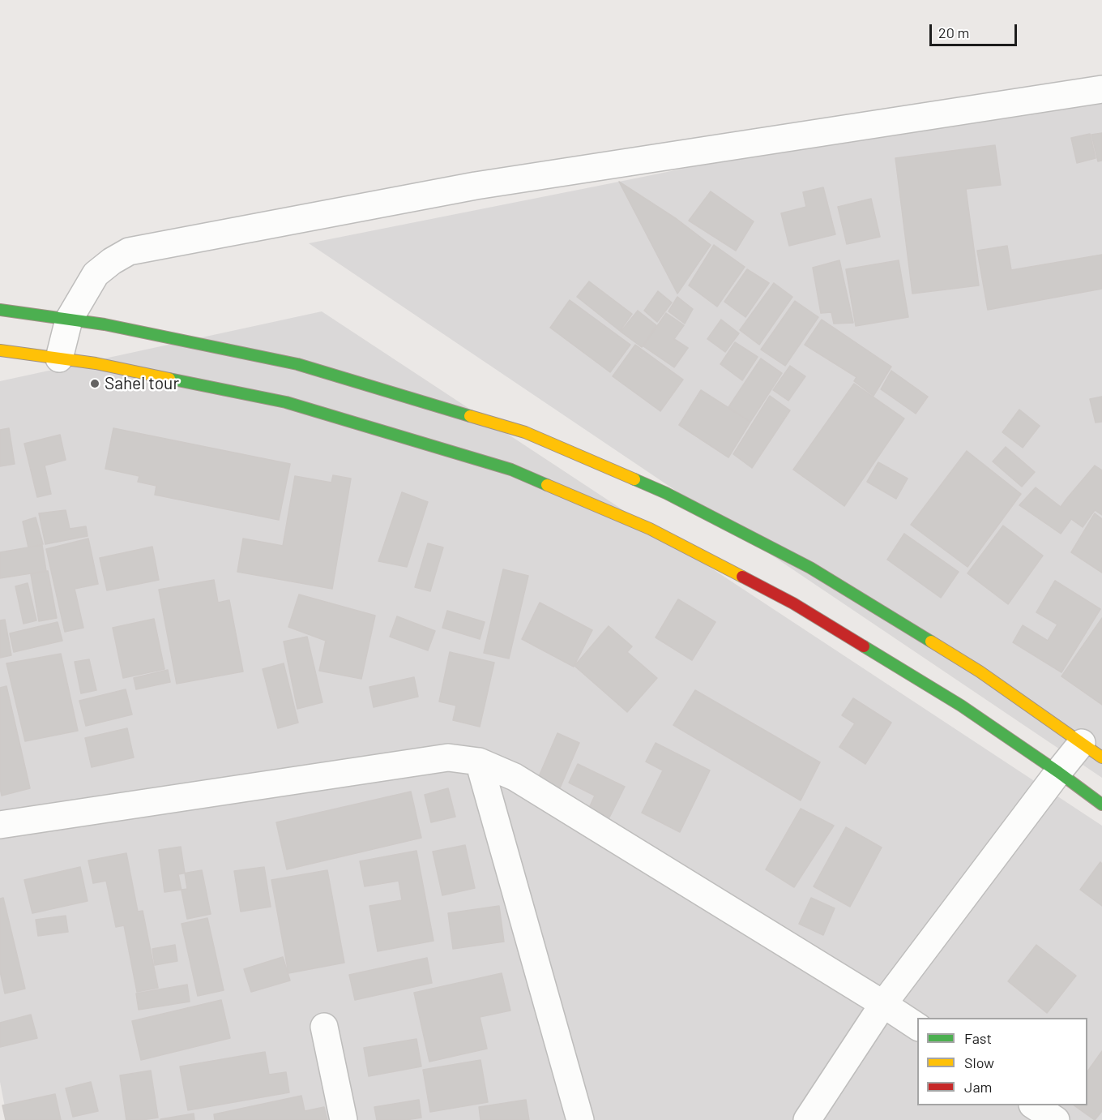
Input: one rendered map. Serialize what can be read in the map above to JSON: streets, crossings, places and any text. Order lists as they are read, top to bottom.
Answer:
{
  "places": ["Sahel tour"],
  "legend": ["Fast", "Slow", "Jam"],
  "scale_bar": "20 m"
}
